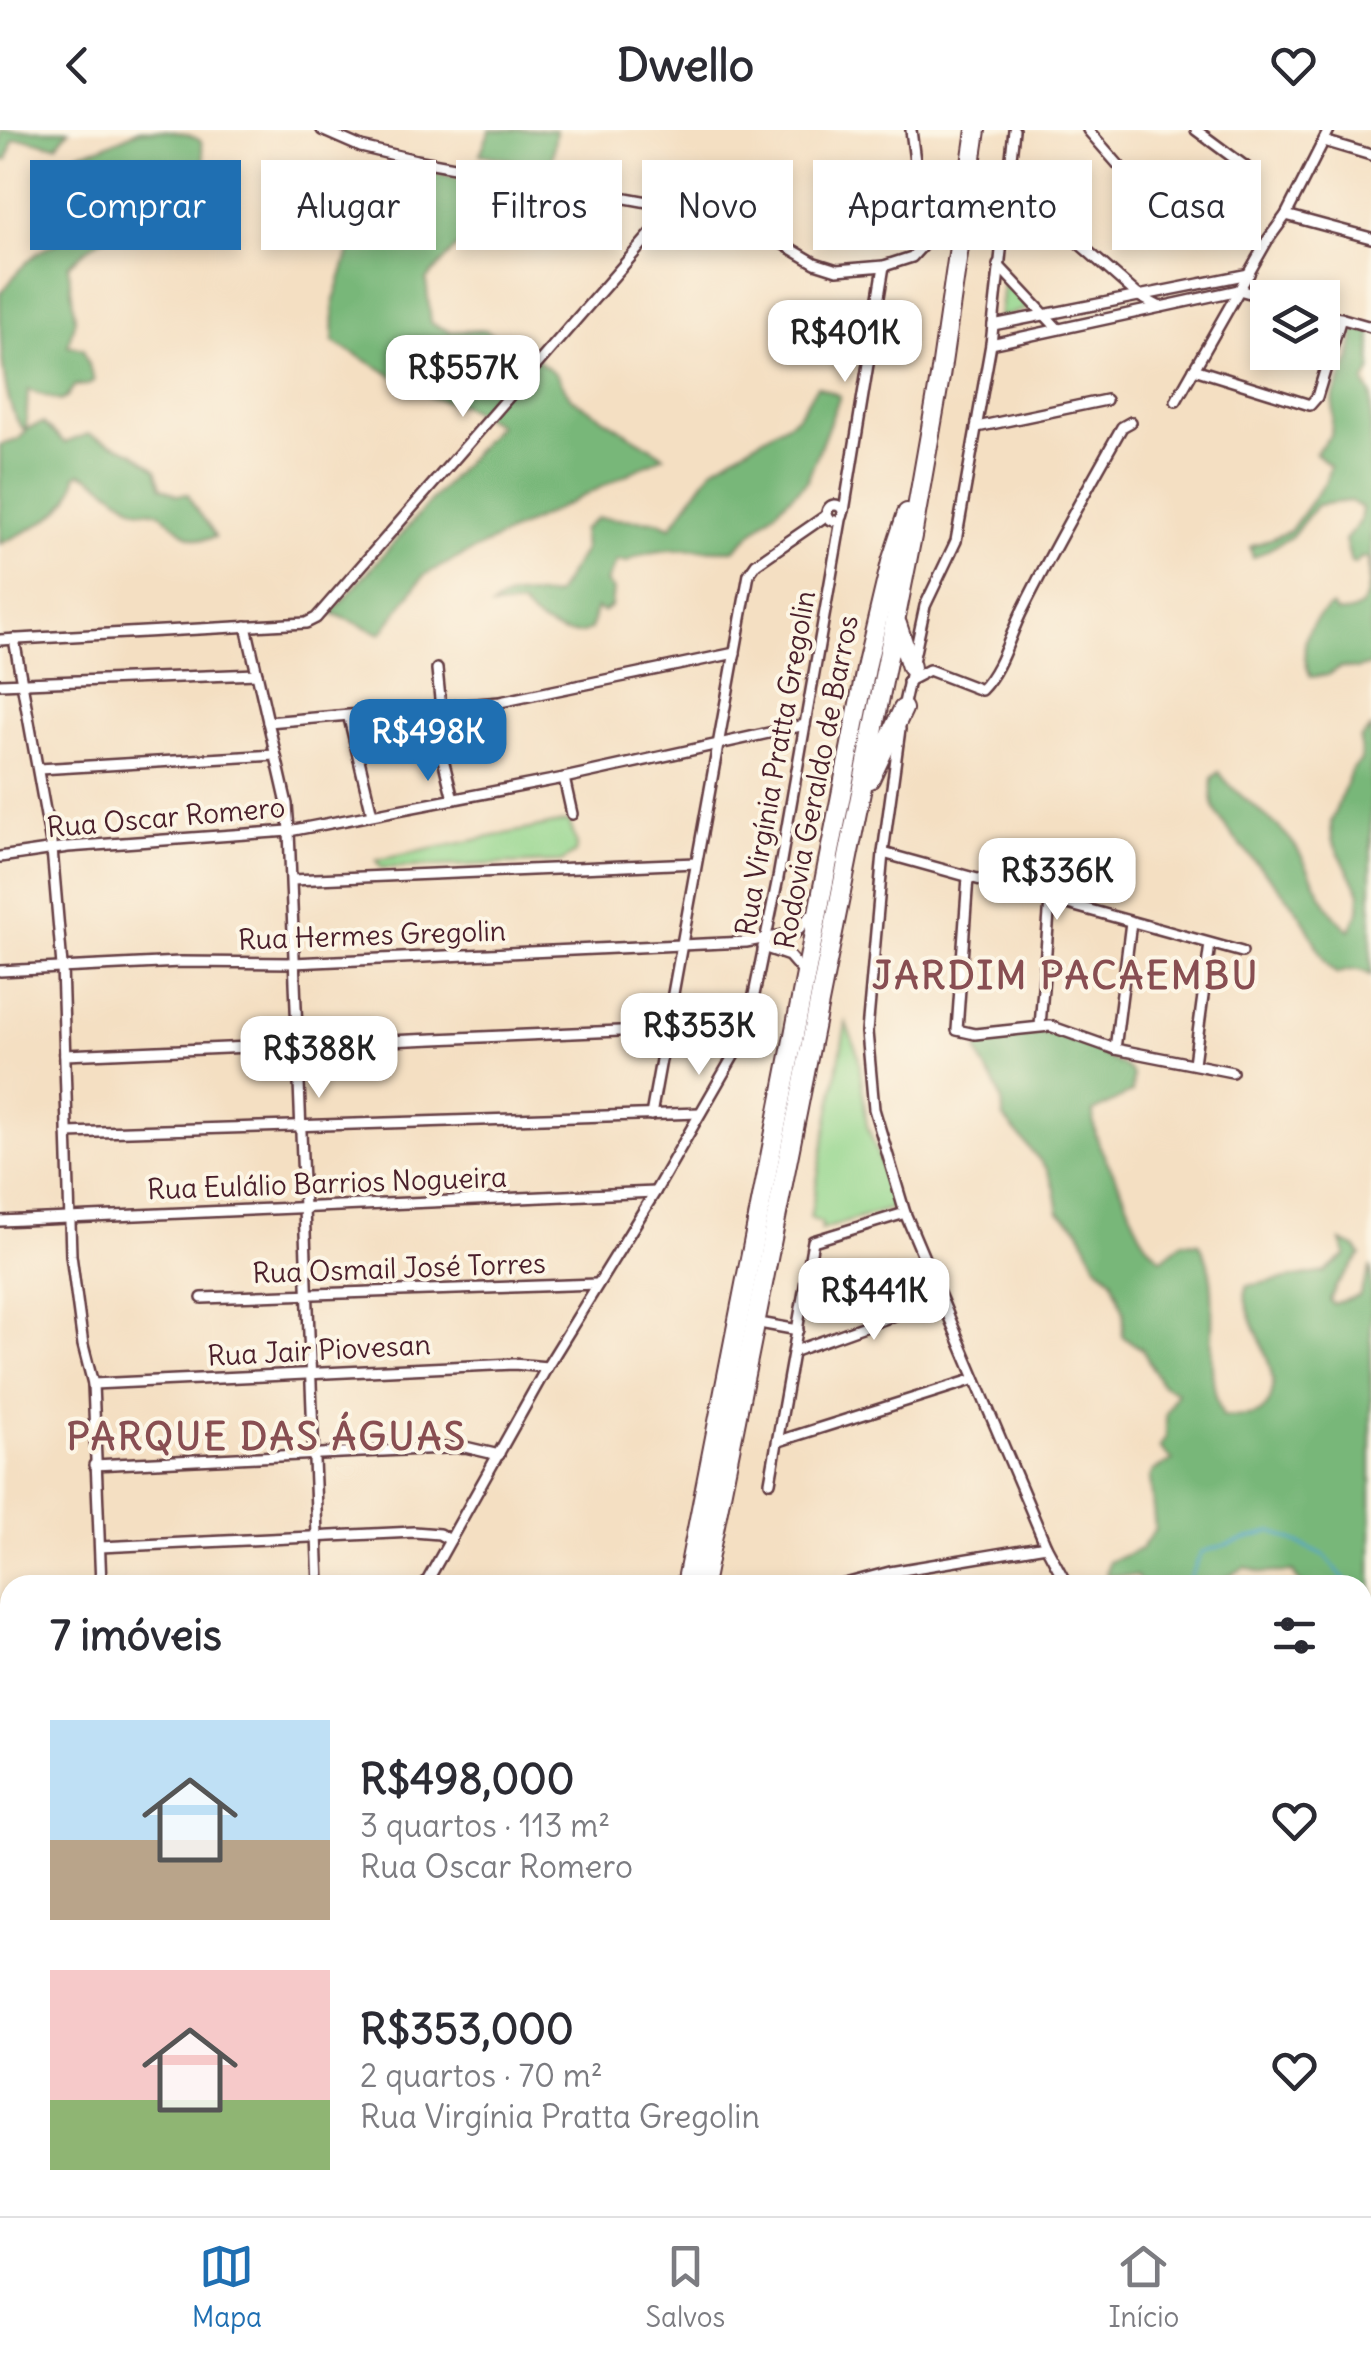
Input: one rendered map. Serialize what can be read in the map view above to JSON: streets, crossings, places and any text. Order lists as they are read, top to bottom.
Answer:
{
  "streets": {
    "highway": ["Rodovia Geraldo de Barros"],
    "street": [
      "Rua Virgínia Pratta Gregolin",
      "Rua Oscar Romero",
      "Rua Hermes Gregolin",
      "Rua Eulálio Barrios Nogueira",
      "Rua Osmail José Torres",
      "Rua Jair Piovesan"
    ]
  },
  "crossings": [
    ["Rua Virgínia Pratta Gregolin", "Rua Oscar Romero"],
    ["Rua Virgínia Pratta Gregolin", "Rua Hermes Gregolin"],
    ["Rua Virgínia Pratta Gregolin", "Rua Eulálio Barrios Nogueira"],
    ["Rua Virgínia Pratta Gregolin", "Rua Osmail José Torres"],
    ["Rua Virgínia Pratta Gregolin", "Rua Jair Piovesan"]
  ],
  "districts": ["JARDIM PACAEMBU", "PARQUE DAS ÁGUAS"],
  "page": {
    "header": "Dwello",
    "chip": [
      "Comprar",
      "Alugar",
      "Filtros",
      "Novo",
      "Apartamento",
      "Casa"
    ],
    "price": [
      "R$401K",
      "R$557K",
      "R$498K",
      "R$336K",
      "R$353K",
      "R$388K",
      "R$441K"
    ],
    "heading": "7 imóveis",
    "list": [
      {
        "name": "R$498,000",
        "note": "3 quartos · 113 m² · Rua Oscar Romero"
      },
      {
        "name": "R$353,000",
        "note": "2 quartos · 70 m² · Rua Virgínia Pratta Gregolin"
      }
    ],
    "tabs": ["Mapa", "Salvos", "Início"]
  }
}
